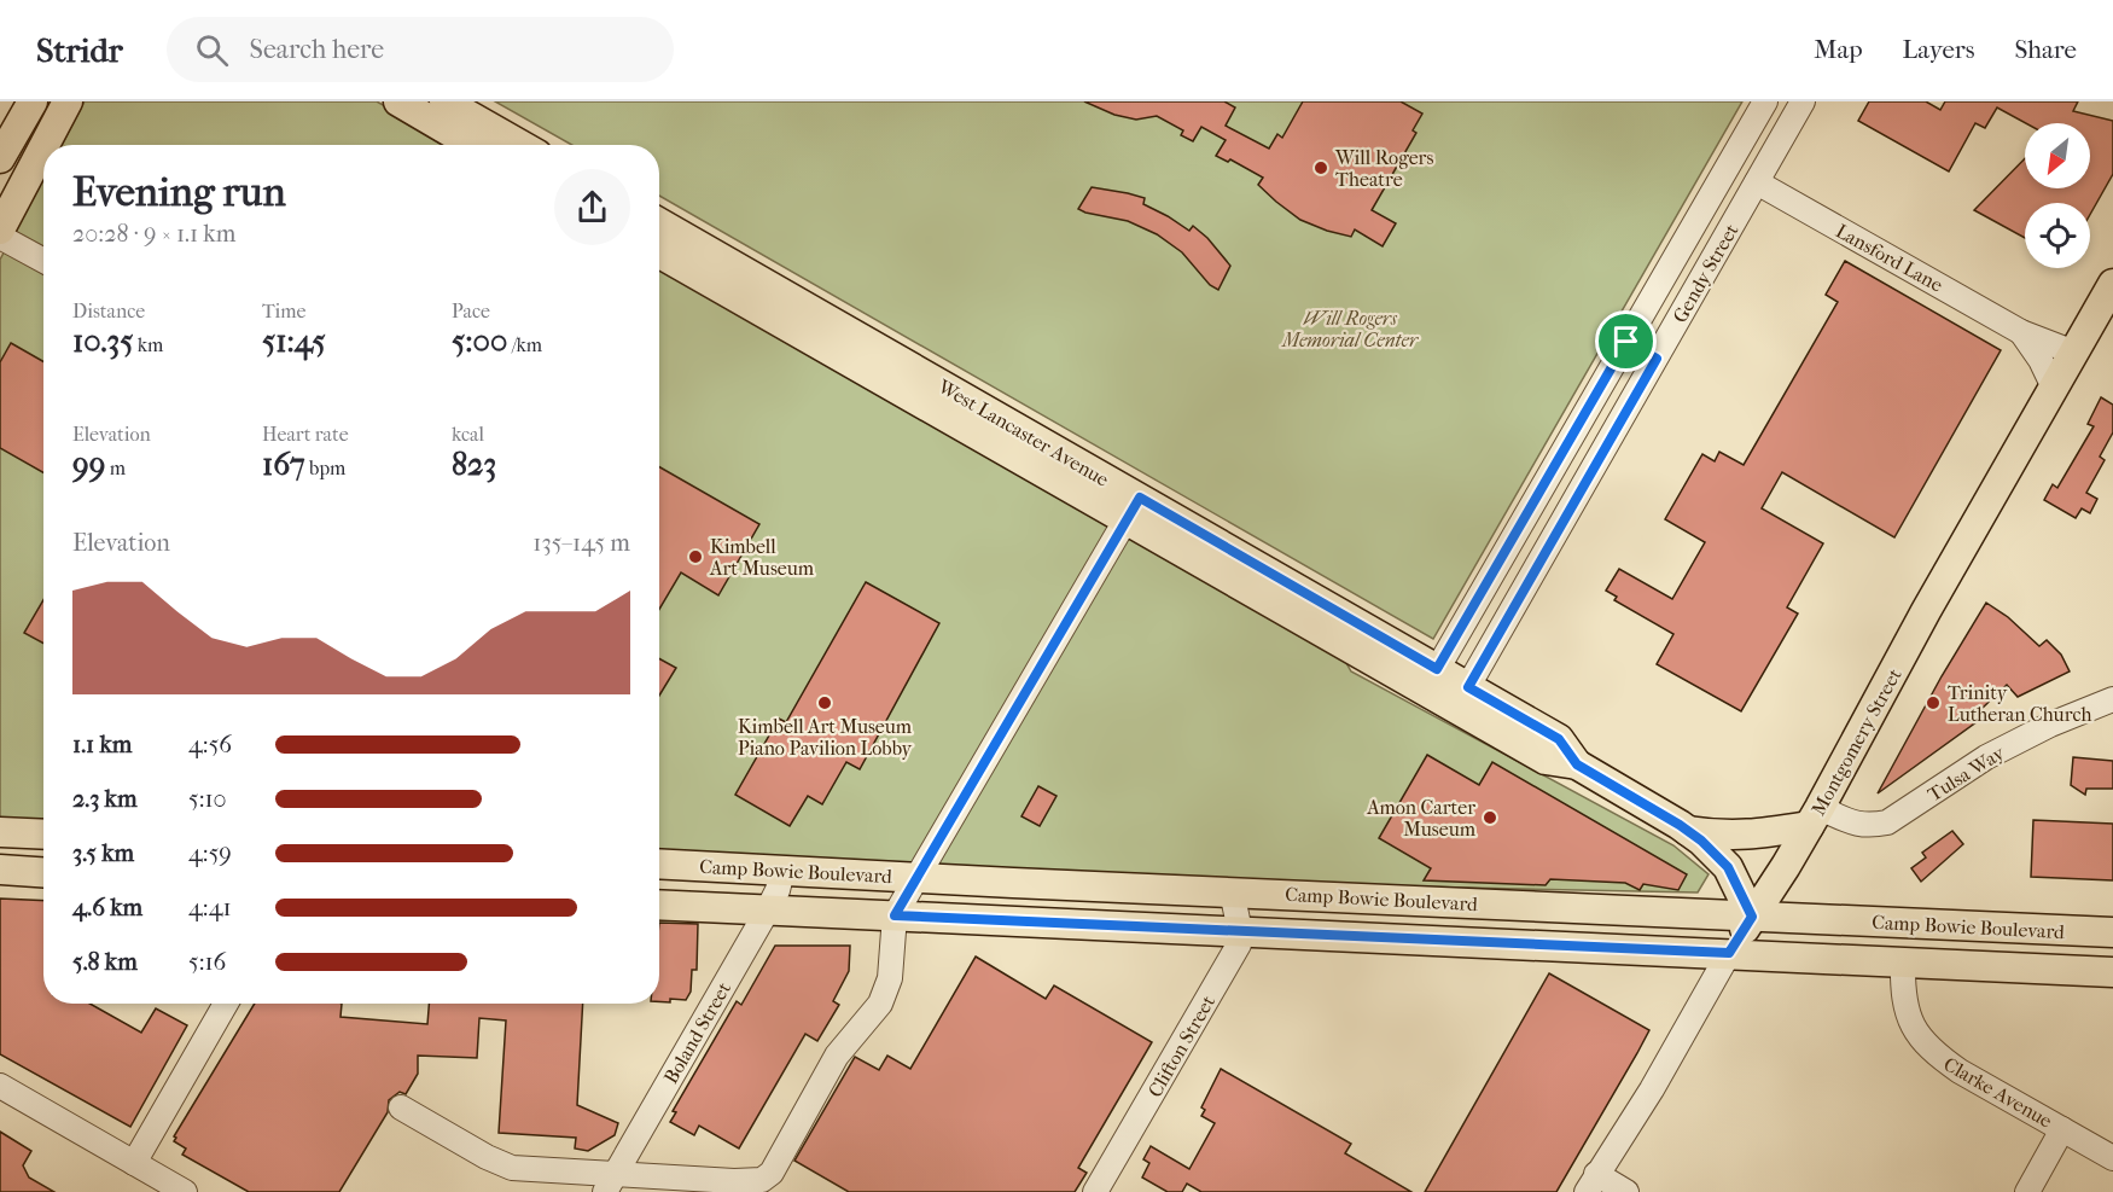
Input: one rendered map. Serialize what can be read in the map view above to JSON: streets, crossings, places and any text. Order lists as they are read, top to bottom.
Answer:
{
  "streets": {
    "main road": ["West Lancaster Avenue", "Montgomery Street", "Camp Bowie Boulevard"],
    "street": [
      "Lansford Lane",
      "Gendy Street",
      "Tulsa Way",
      "Boland Street",
      "Clifton Street",
      "Clarke Avenue"
    ]
  },
  "crossings": [
    ["Lansford Lane", "Gendy Street"],
    ["Lansford Lane", "Montgomery Street"],
    ["Gendy Street", "West Lancaster Avenue"],
    ["West Lancaster Avenue", "Montgomery Street"],
    ["West Lancaster Avenue", "Camp Bowie Boulevard"],
    ["Montgomery Street", "Tulsa Way"],
    ["Montgomery Street", "Camp Bowie Boulevard"],
    ["Camp Bowie Boulevard", "Boland Street"],
    ["Camp Bowie Boulevard", "Clifton Street"],
    ["Camp Bowie Boulevard", "Clarke Avenue"]
  ],
  "parks": ["Will Rogers Memorial Center"],
  "places": [
    "Will Rogers Theatre",
    "Kimbell Art Museum",
    "Kimbell Art Museum Piano Pavilion Lobby",
    "Trinity Lutheran Church",
    "Amon Carter Museum"
  ],
  "north": "bottom left",
  "page": {
    "header": "Stridr",
    "search": "Search here",
    "nav": ["Map", "Layers", "Share"],
    "heading": ["Evening run", "20:28 · 9 × 1.1 km"],
    "stats": [
      ["Distance", "10.35 km"],
      ["Time", "51:45"],
      ["Pace", "5:00 /km"],
      ["Elevation", "99 m"],
      ["Heart rate", "167 bpm"],
      ["kcal", "823"]
    ],
    "chart": ["Elevation", "135–145 m"],
    "list": [
      {
        "name": "1.1 km",
        "note": "4:56"
      },
      {
        "name": "2.3 km",
        "note": "5:10"
      },
      {
        "name": "3.5 km",
        "note": "4:59"
      },
      {
        "name": "4.6 km",
        "note": "4:41"
      },
      {
        "name": "5.8 km",
        "note": "5:16"
      }
    ]
  }
}
